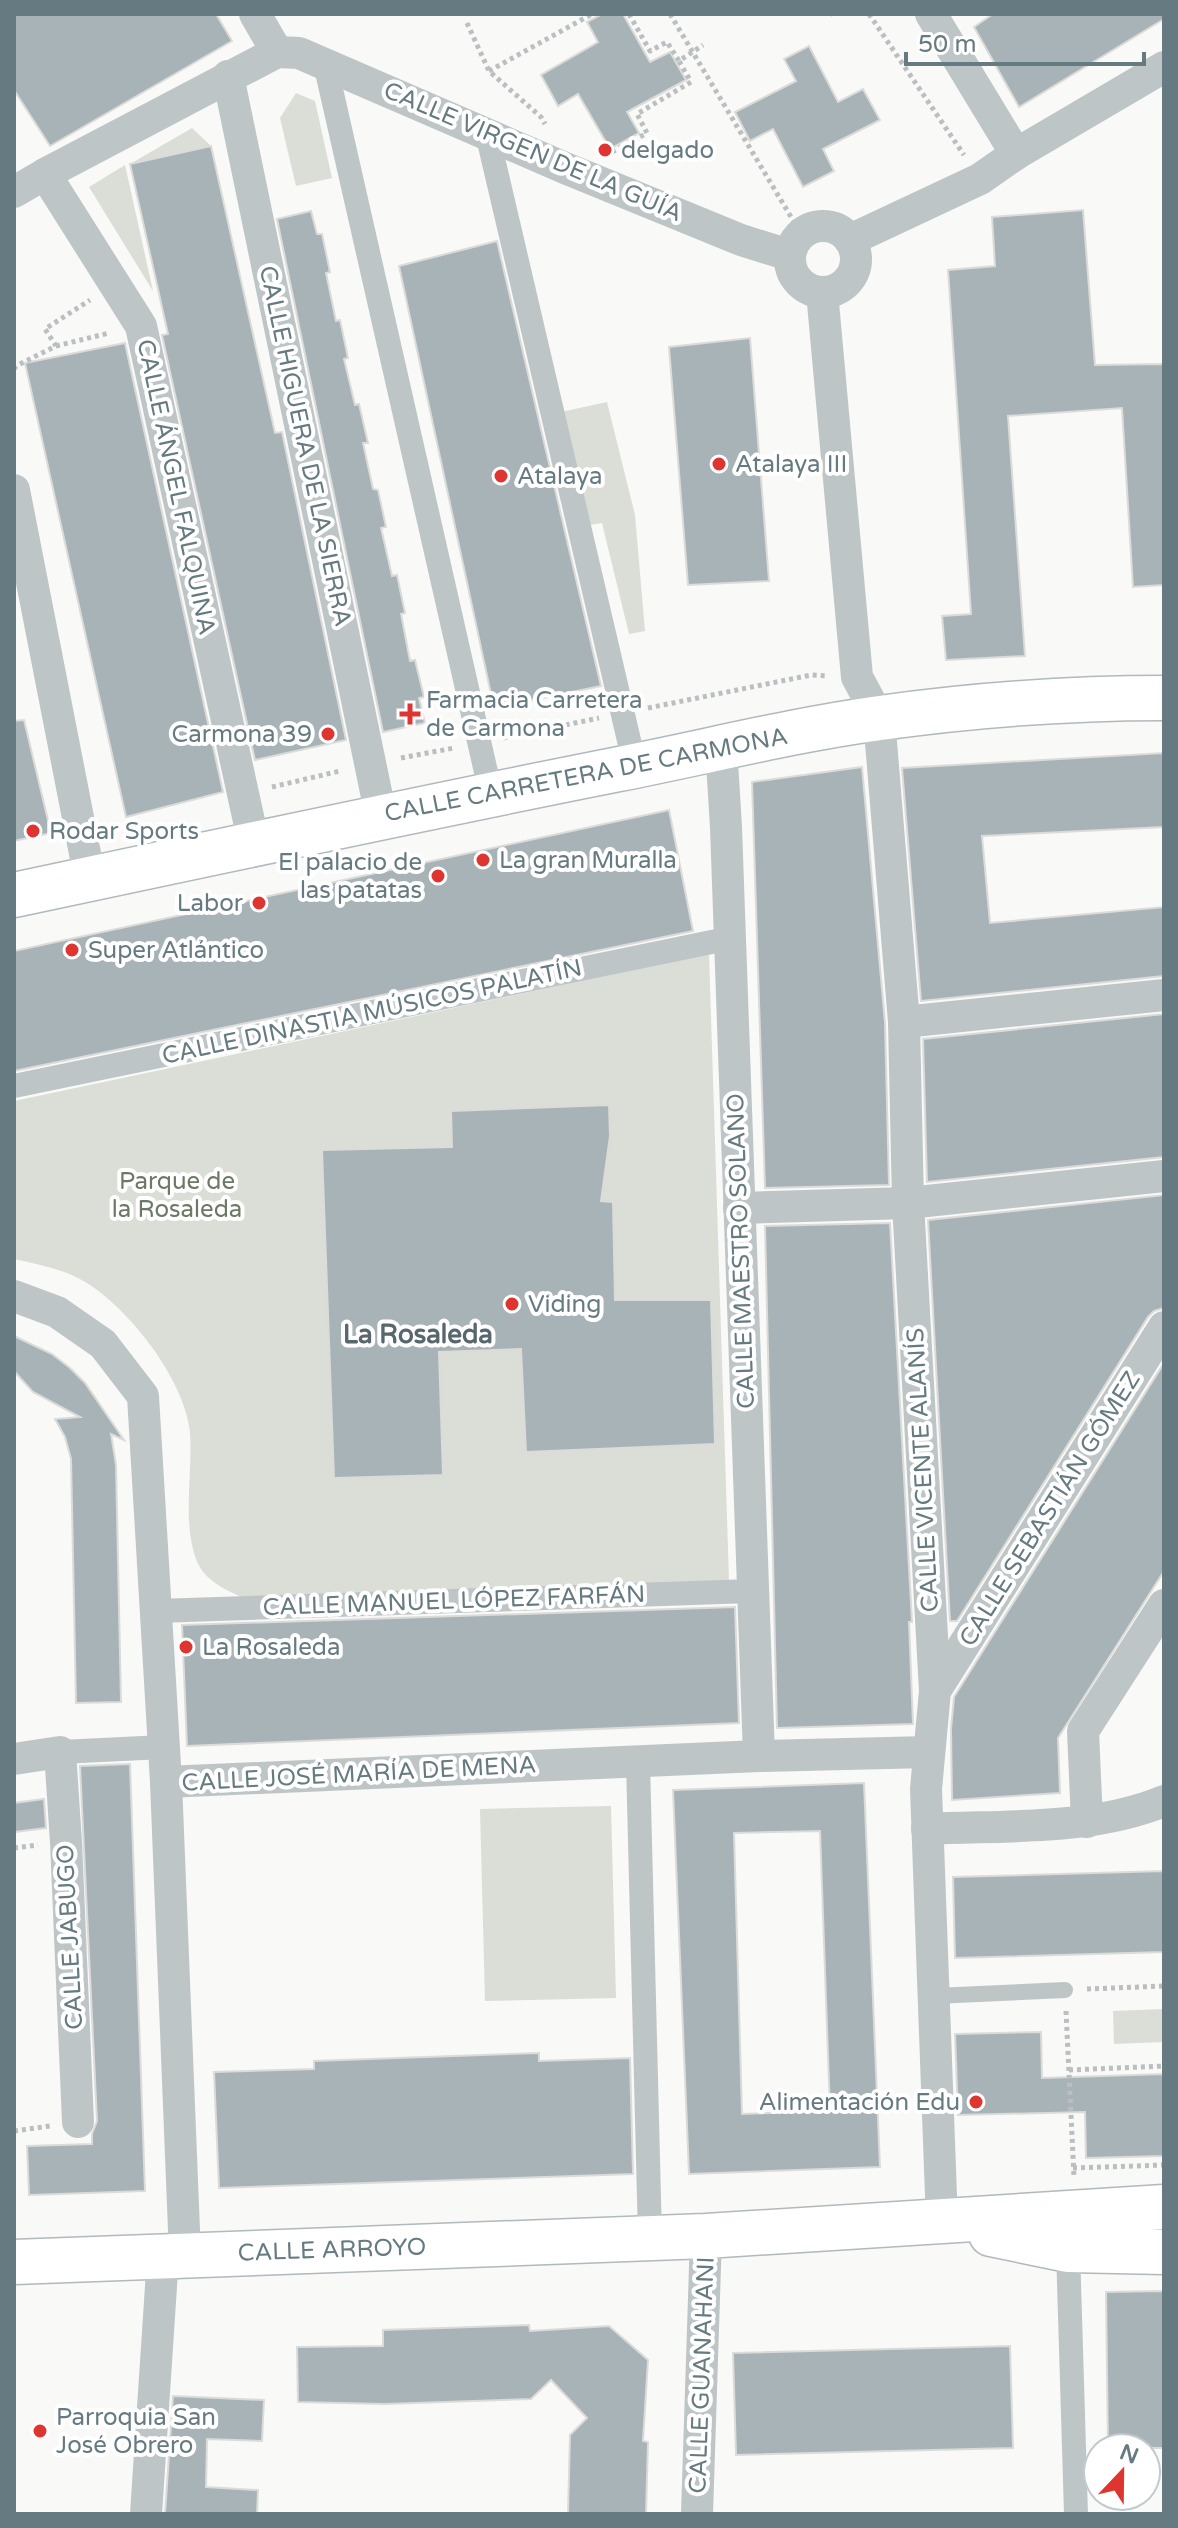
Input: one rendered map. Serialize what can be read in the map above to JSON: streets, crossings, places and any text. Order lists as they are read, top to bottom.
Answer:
{
  "streets": {
    "main road": ["CALLE CARRETERA DE CARMONA", "CALLE ARROYO"],
    "street": [
      "CALLE VIRGEN DE LA GUÍA",
      "CALLE HIGUERA DE LA SIERRA",
      "CALLE ÁNGEL FALQUINA",
      "CALLE DINASTIA MÚSICOS PALATÍN",
      "CALLE MAESTRO SOLANO",
      "CALLE VICENTE ALANÍS",
      "CALLE SEBASTIÁN GÓMEZ",
      "CALLE MANUEL LÓPEZ FARFÁN",
      "CALLE JOSÉ MARÍA DE MENA",
      "CALLE JABUGO",
      "CALLE GUANAHANI"
    ]
  },
  "crossings": [
    ["CALLE HIGUERA DE LA SIERRA", "CALLE CARRETERA DE CARMONA"],
    ["CALLE ÁNGEL FALQUINA", "CALLE CARRETERA DE CARMONA"],
    ["CALLE CARRETERA DE CARMONA", "CALLE MAESTRO SOLANO"],
    ["CALLE CARRETERA DE CARMONA", "CALLE VICENTE ALANÍS"],
    ["CALLE DINASTIA MÚSICOS PALATÍN", "CALLE MAESTRO SOLANO"],
    ["CALLE MAESTRO SOLANO", "CALLE MANUEL LÓPEZ FARFÁN"],
    ["CALLE MAESTRO SOLANO", "CALLE JOSÉ MARÍA DE MENA"],
    ["CALLE VICENTE ALANÍS", "CALLE SEBASTIÁN GÓMEZ"],
    ["CALLE VICENTE ALANÍS", "CALLE JOSÉ MARÍA DE MENA"],
    ["CALLE VICENTE ALANÍS", "CALLE ARROYO"],
    ["CALLE JOSÉ MARÍA DE MENA", "CALLE ARROYO"],
    ["CALLE ARROYO", "CALLE GUANAHANI"]
  ],
  "districts": ["La Rosaleda"],
  "parks": ["Parque de la Rosaleda"],
  "places": {
    "other": [
      "delgado",
      "Atalaya III",
      "Atalaya",
      "Carmona 39",
      "Rodar Sports",
      "La gran Muralla",
      "El palacio de las patatas",
      "Labor",
      "Super Atlántico",
      "Viding",
      "La Rosaleda",
      "Alimentación Edu",
      "Parroquia San José Obrero"
    ],
    "health": ["Farmacia Carretera de Carmona"]
  },
  "scale_bar": "50 m",
  "north": "top"
}
